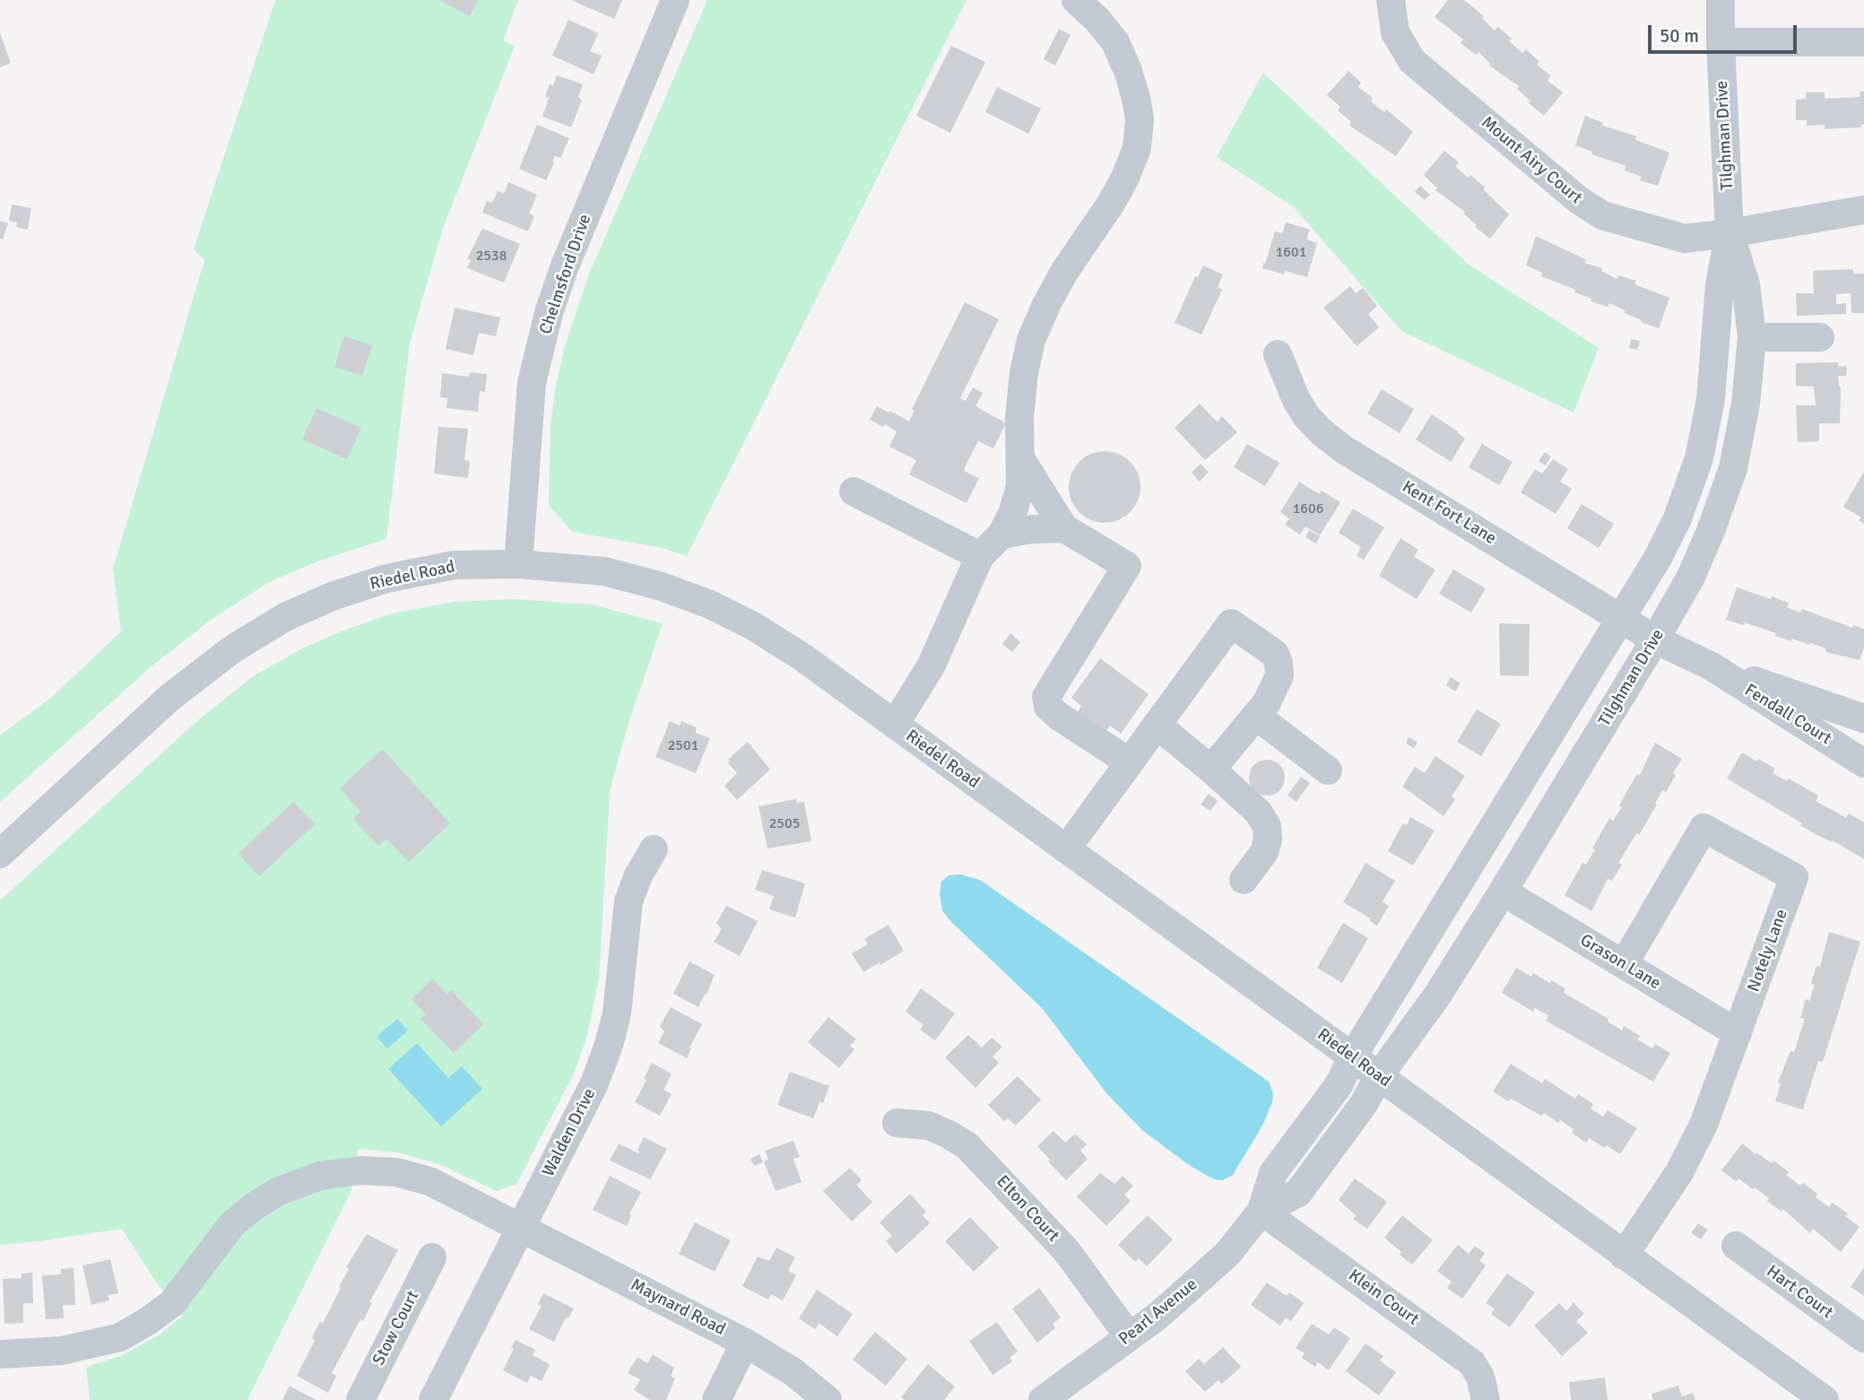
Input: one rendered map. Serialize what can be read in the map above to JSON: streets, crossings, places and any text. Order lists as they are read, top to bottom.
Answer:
{
  "streets": {
    "street": [
      "Tilghman Drive",
      "Mount Airy Court",
      "Chelmsford Drive",
      "Kent Fort Lane",
      "Riedel Road",
      "Fendall Court",
      "Notely Lane",
      "Grason Lane",
      "Walden Drive",
      "Elton Court",
      "Hart Court",
      "Klein Court",
      "Maynard Road",
      "Pearl Avenue",
      "Stow Court"
    ]
  },
  "crossings": [
    ["Tilghman Drive", "Mount Airy Court"],
    ["Tilghman Drive", "Kent Fort Lane"],
    ["Tilghman Drive", "Riedel Road"],
    ["Tilghman Drive", "Fendall Court"],
    ["Tilghman Drive", "Grason Lane"],
    ["Tilghman Drive", "Pearl Avenue"],
    ["Chelmsford Drive", "Riedel Road"],
    ["Kent Fort Lane", "Fendall Court"],
    ["Riedel Road", "Notely Lane"],
    ["Riedel Road", "Pearl Avenue"],
    ["Notely Lane", "Grason Lane"],
    ["Walden Drive", "Maynard Road"],
    ["Elton Court", "Pearl Avenue"],
    ["Klein Court", "Pearl Avenue"]
  ],
  "house_numbers": [
    "1601",
    "2538",
    "1606",
    "2501",
    "2505"
  ],
  "scale_bar": "50 m"
}
